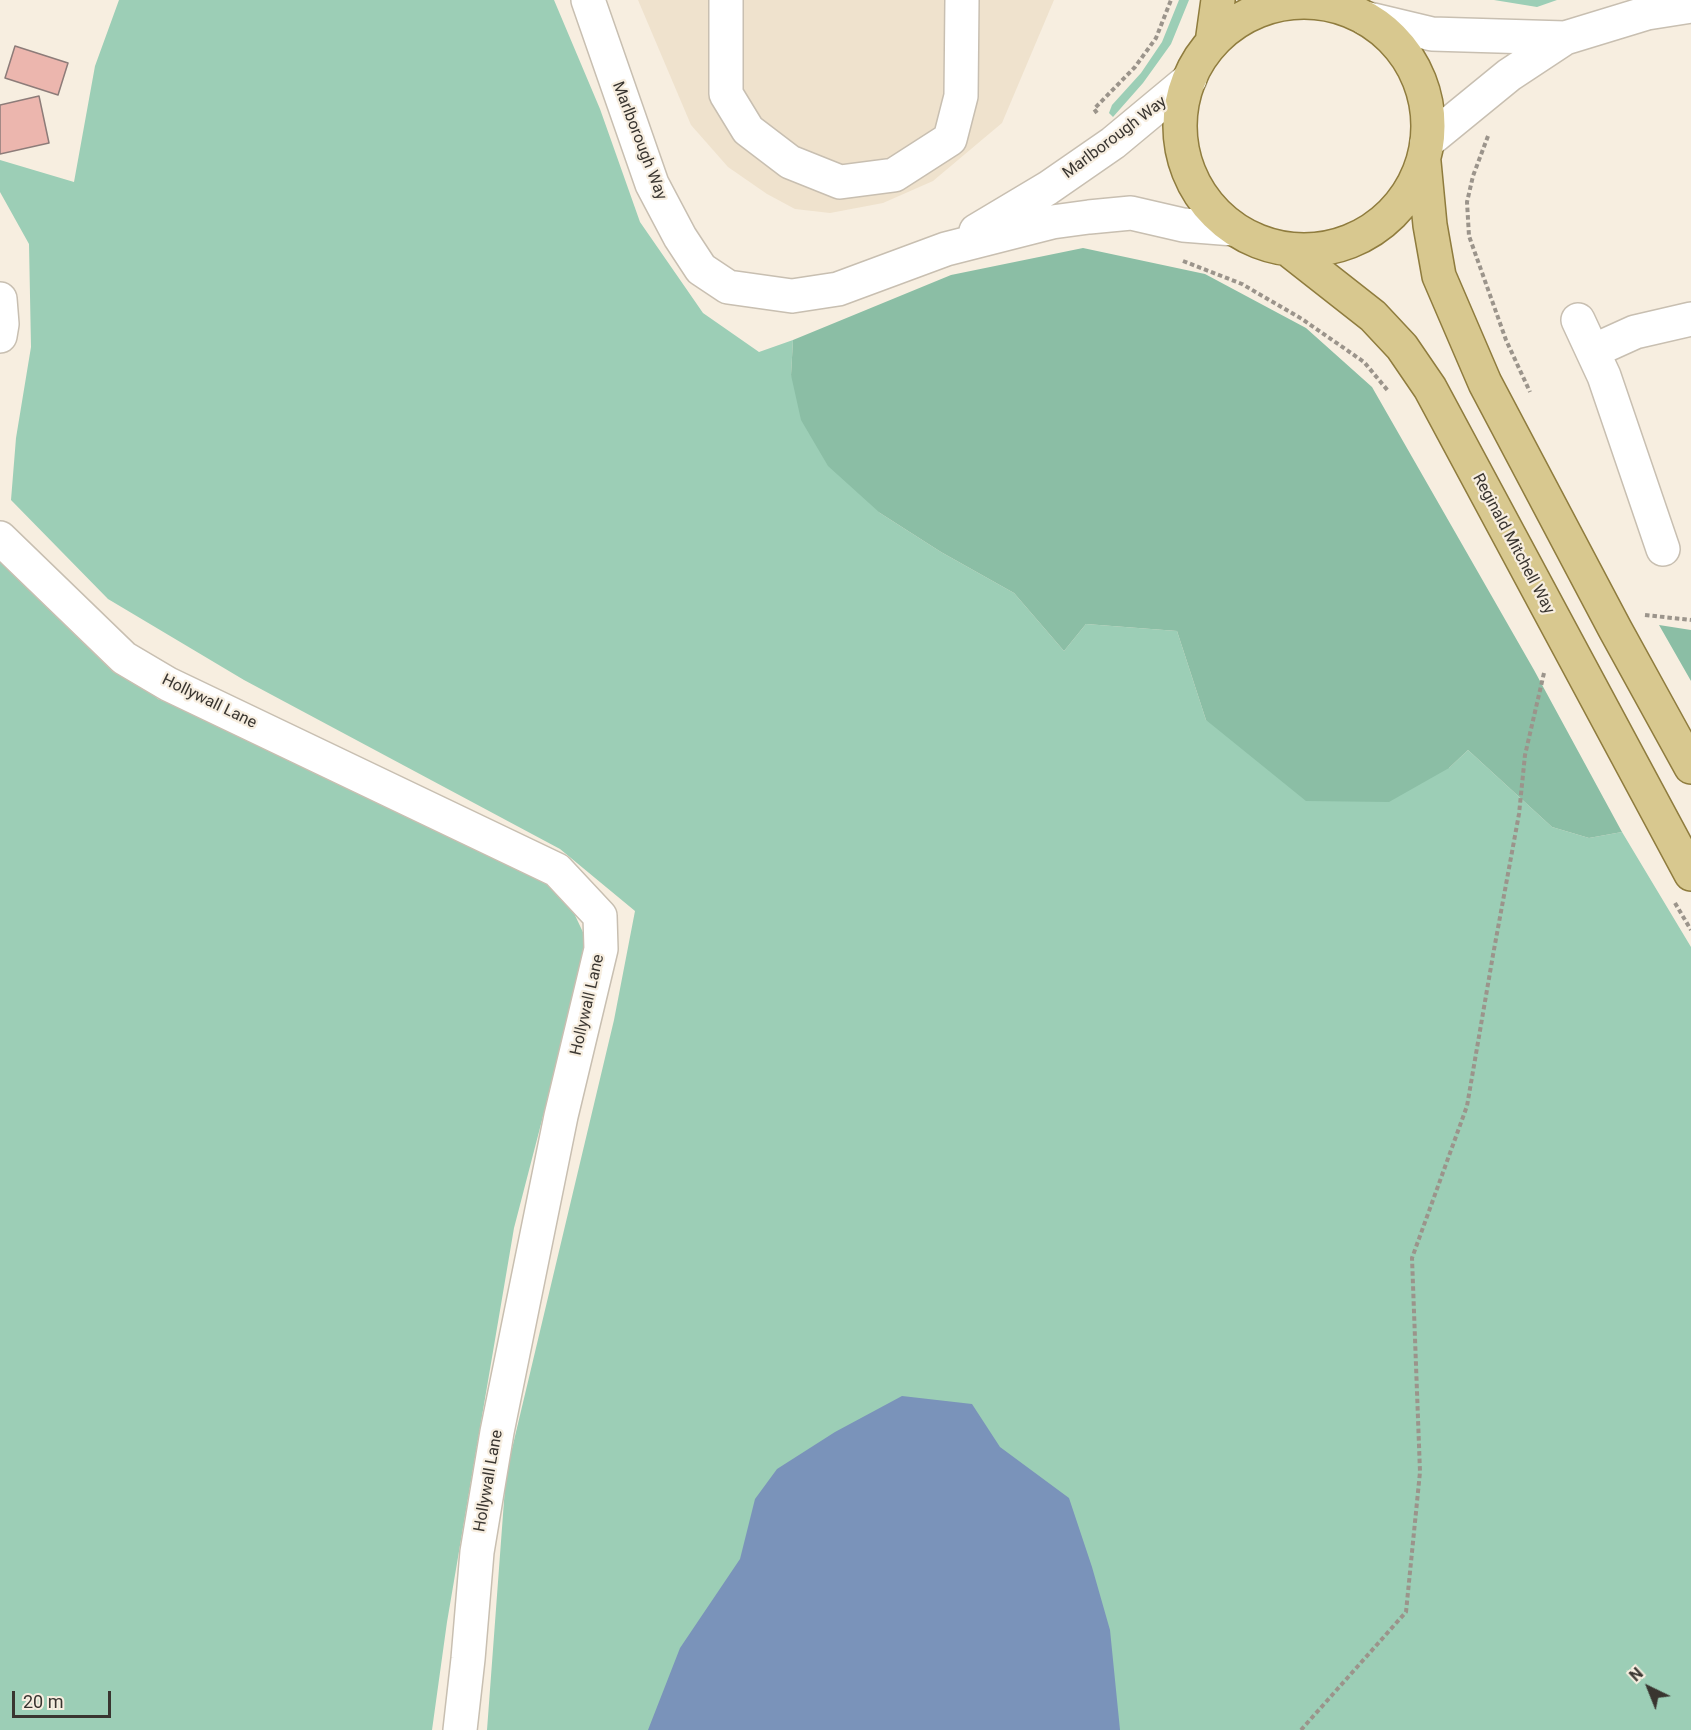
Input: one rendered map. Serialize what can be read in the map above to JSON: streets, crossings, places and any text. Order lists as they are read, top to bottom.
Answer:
{
  "streets": {
    "main road": ["Reginald Mitchell Way"],
    "street": ["Marlborough Way", "Hollywall Lane"]
  },
  "scale_bar": "20 m",
  "north": "top left"
}
